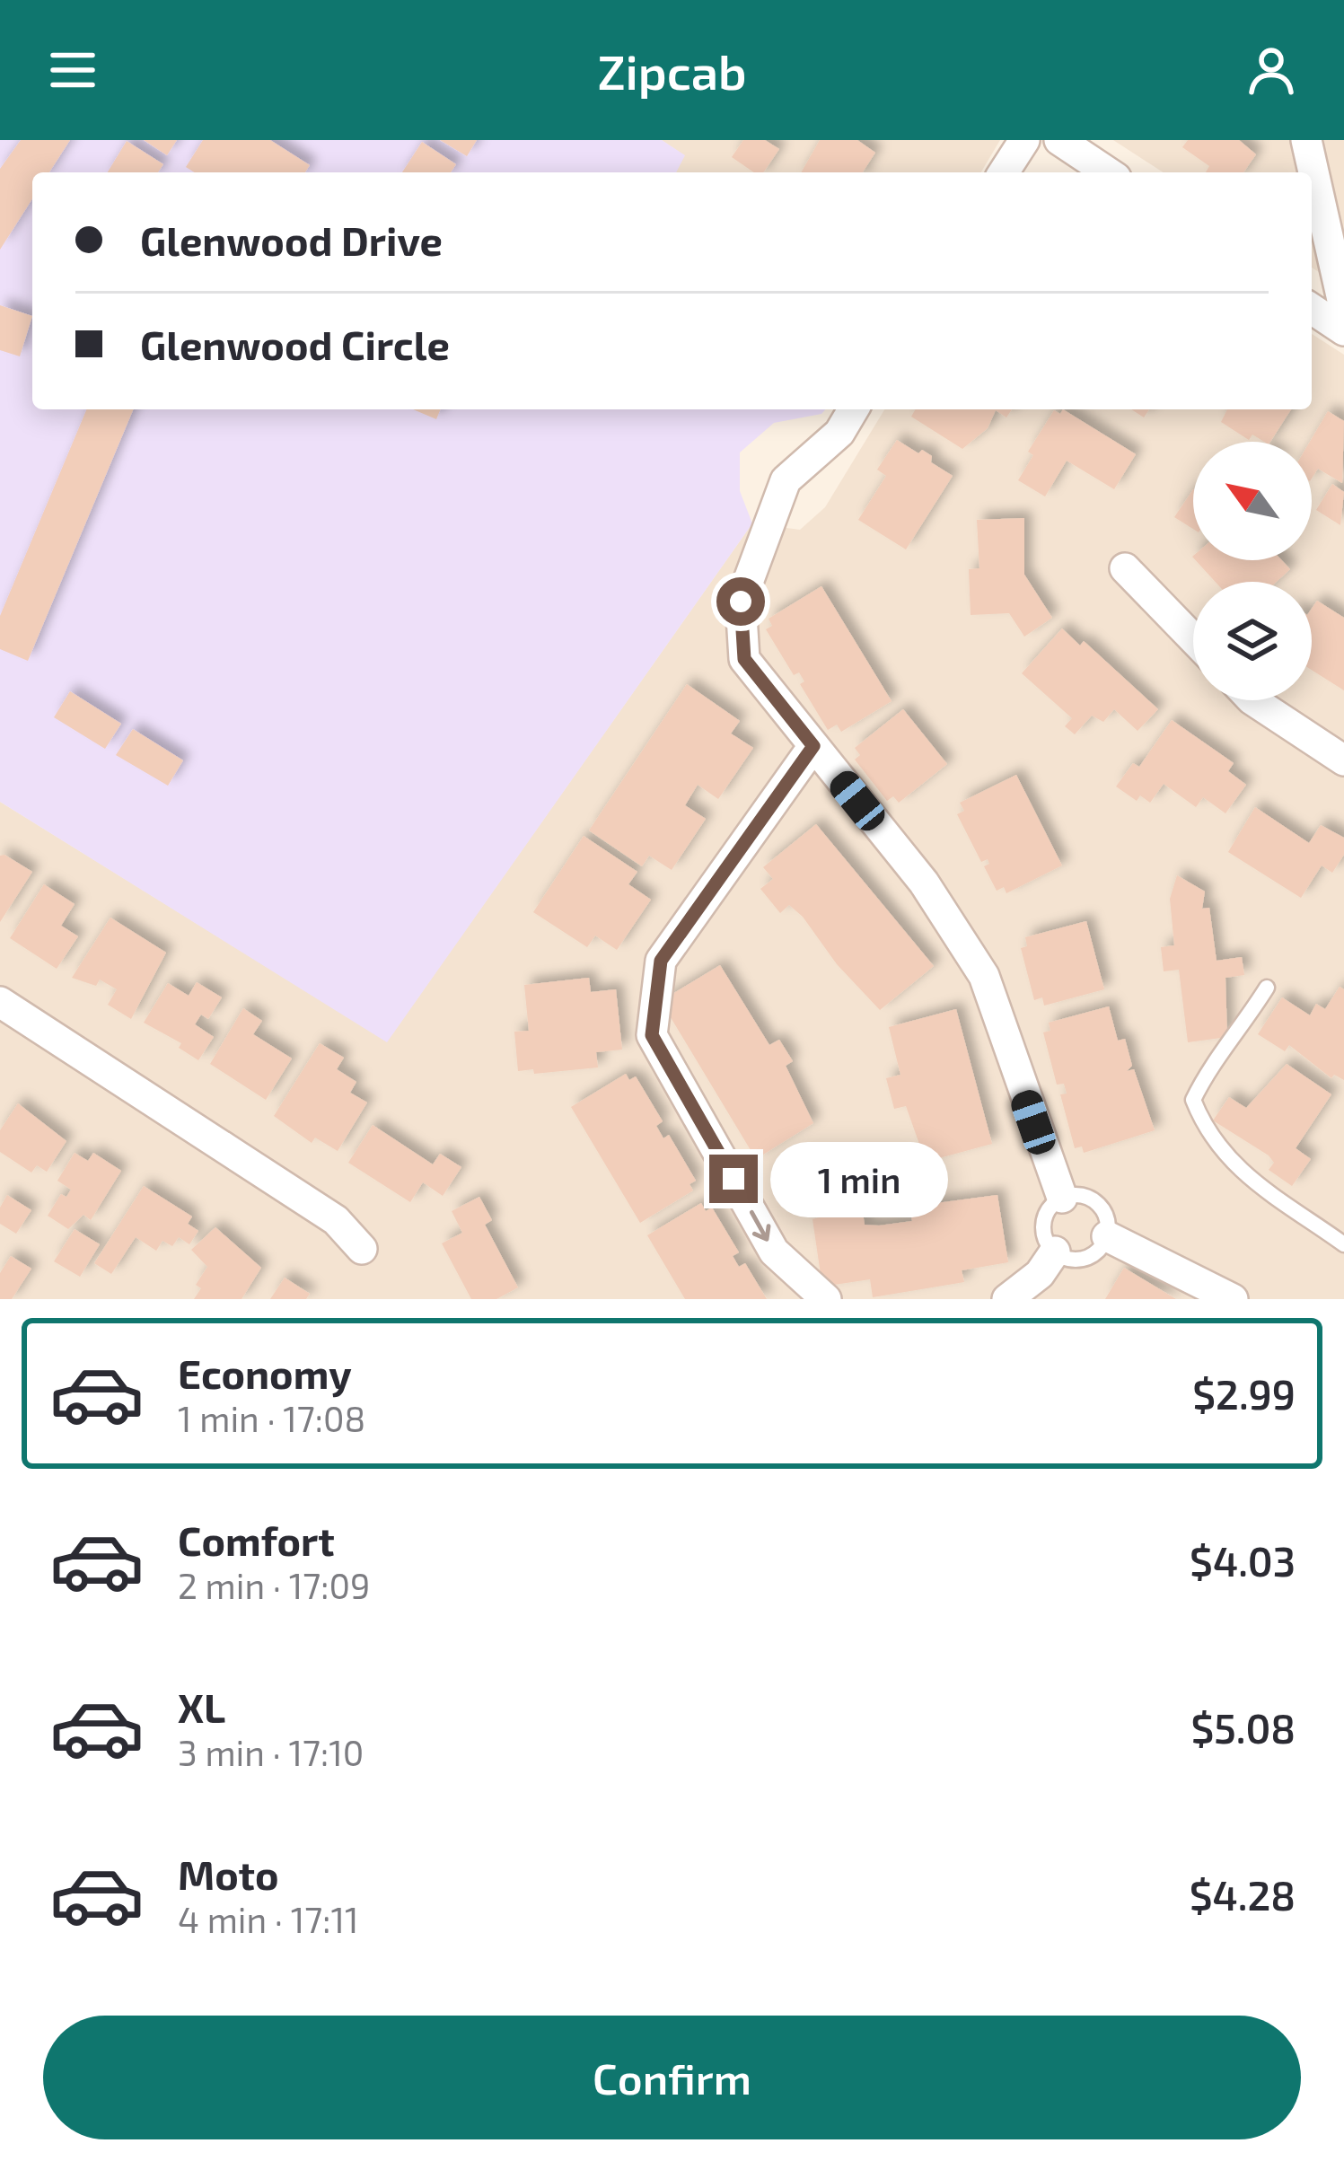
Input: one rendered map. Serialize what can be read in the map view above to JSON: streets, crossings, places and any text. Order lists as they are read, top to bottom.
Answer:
{
  "north": "top left",
  "page": {
    "header": "Zipcab",
    "banner": ["Glenwood Drive", "Glenwood Circle"],
    "bubble": "1 min",
    "list": [
      {
        "name": "Economy",
        "note": "1 min · 17:08",
        "value": "$2.99"
      },
      {
        "name": "Comfort",
        "note": "2 min · 17:09",
        "value": "$4.03"
      },
      {
        "name": "XL",
        "note": "3 min · 17:10",
        "value": "$5.08"
      },
      {
        "name": "Moto",
        "note": "4 min · 17:11",
        "value": "$4.28"
      }
    ],
    "buttons": "Confirm"
  }
}
